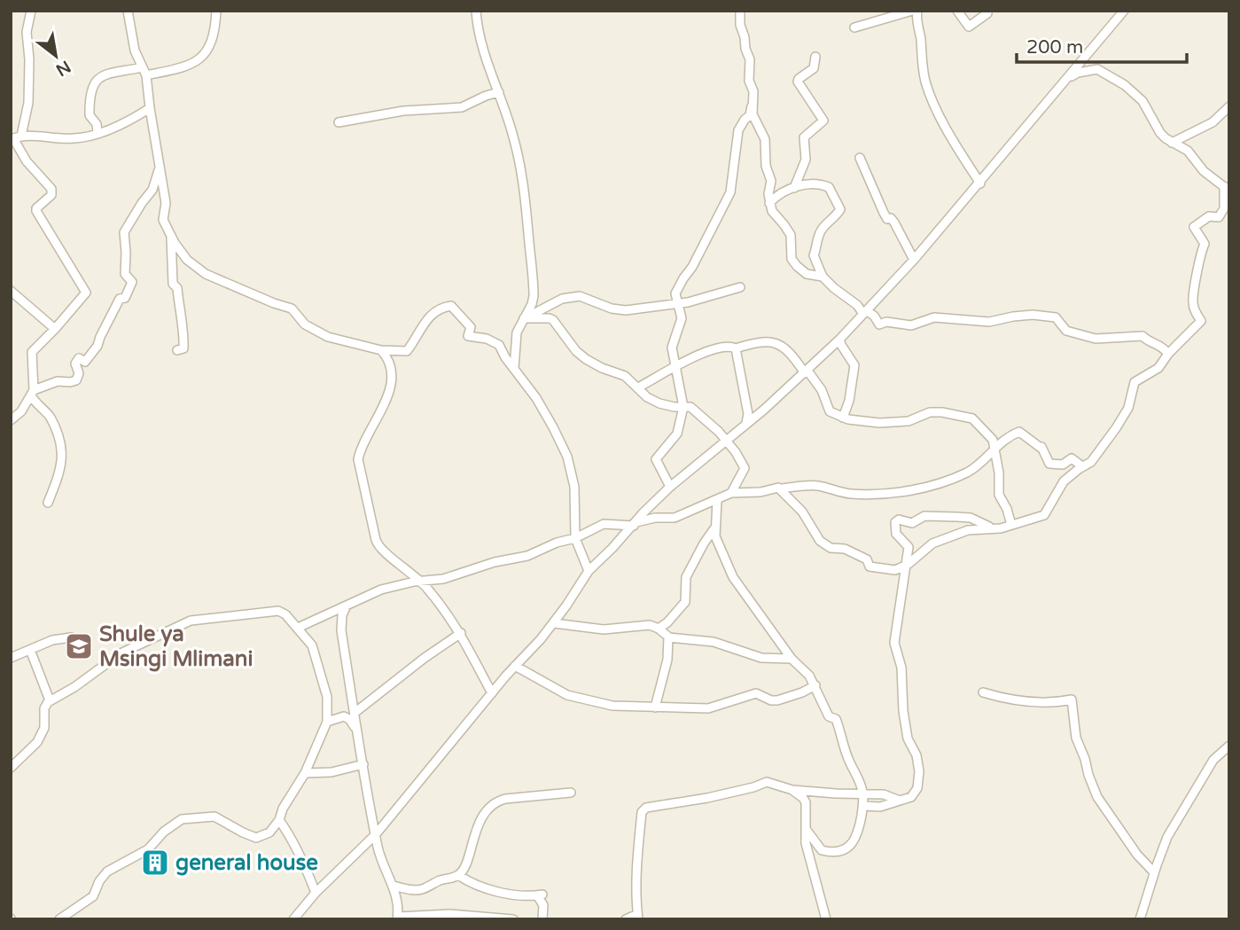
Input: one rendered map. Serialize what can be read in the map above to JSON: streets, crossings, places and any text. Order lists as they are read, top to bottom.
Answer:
{
  "places": {
    "school or university": ["Shule ya Msingi Mlimani"],
    "building": ["general house"]
  },
  "scale_bar": "200 m",
  "north": "bottom right"
}
